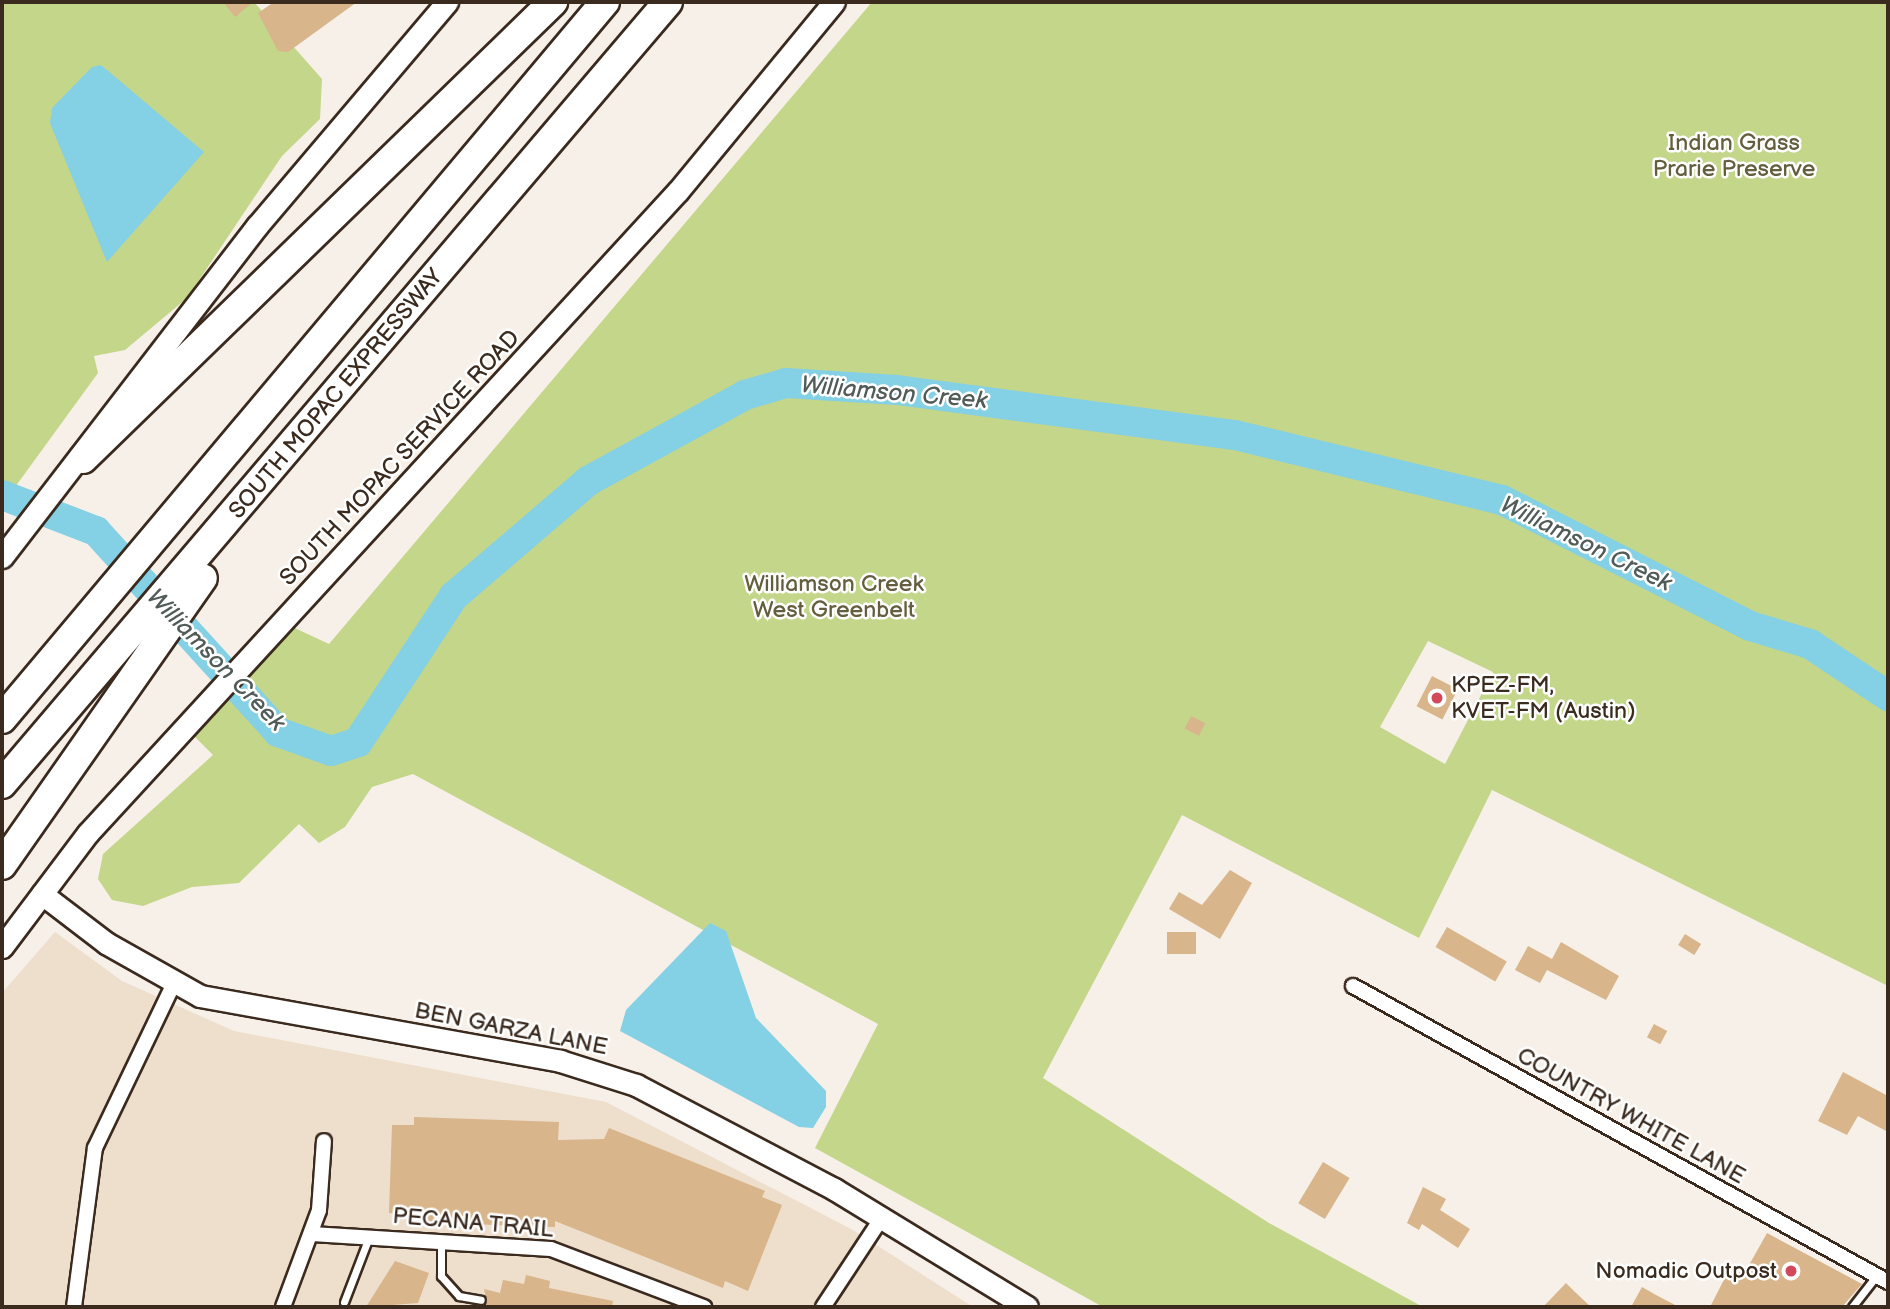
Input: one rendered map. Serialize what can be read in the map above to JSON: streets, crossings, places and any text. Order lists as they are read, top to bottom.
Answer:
{
  "streets": {
    "highway": ["SOUTH MOPAC EXPRESSWAY"],
    "main road": ["SOUTH MOPAC SERVICE ROAD", "BEN GARZA LANE"],
    "street": ["COUNTRY WHITE LANE", "PECANA TRAIL"]
  },
  "crossings": [
    ["SOUTH MOPAC SERVICE ROAD", "BEN GARZA LANE"]
  ],
  "water": ["Williamson Creek"],
  "parks": ["Indian Grass Prarie Preserve", "Williamson Creek West Greenbelt"],
  "places": ["KPEZ-FM, KVET-FM (Austin)", "Nomadic Outpost"]
}
